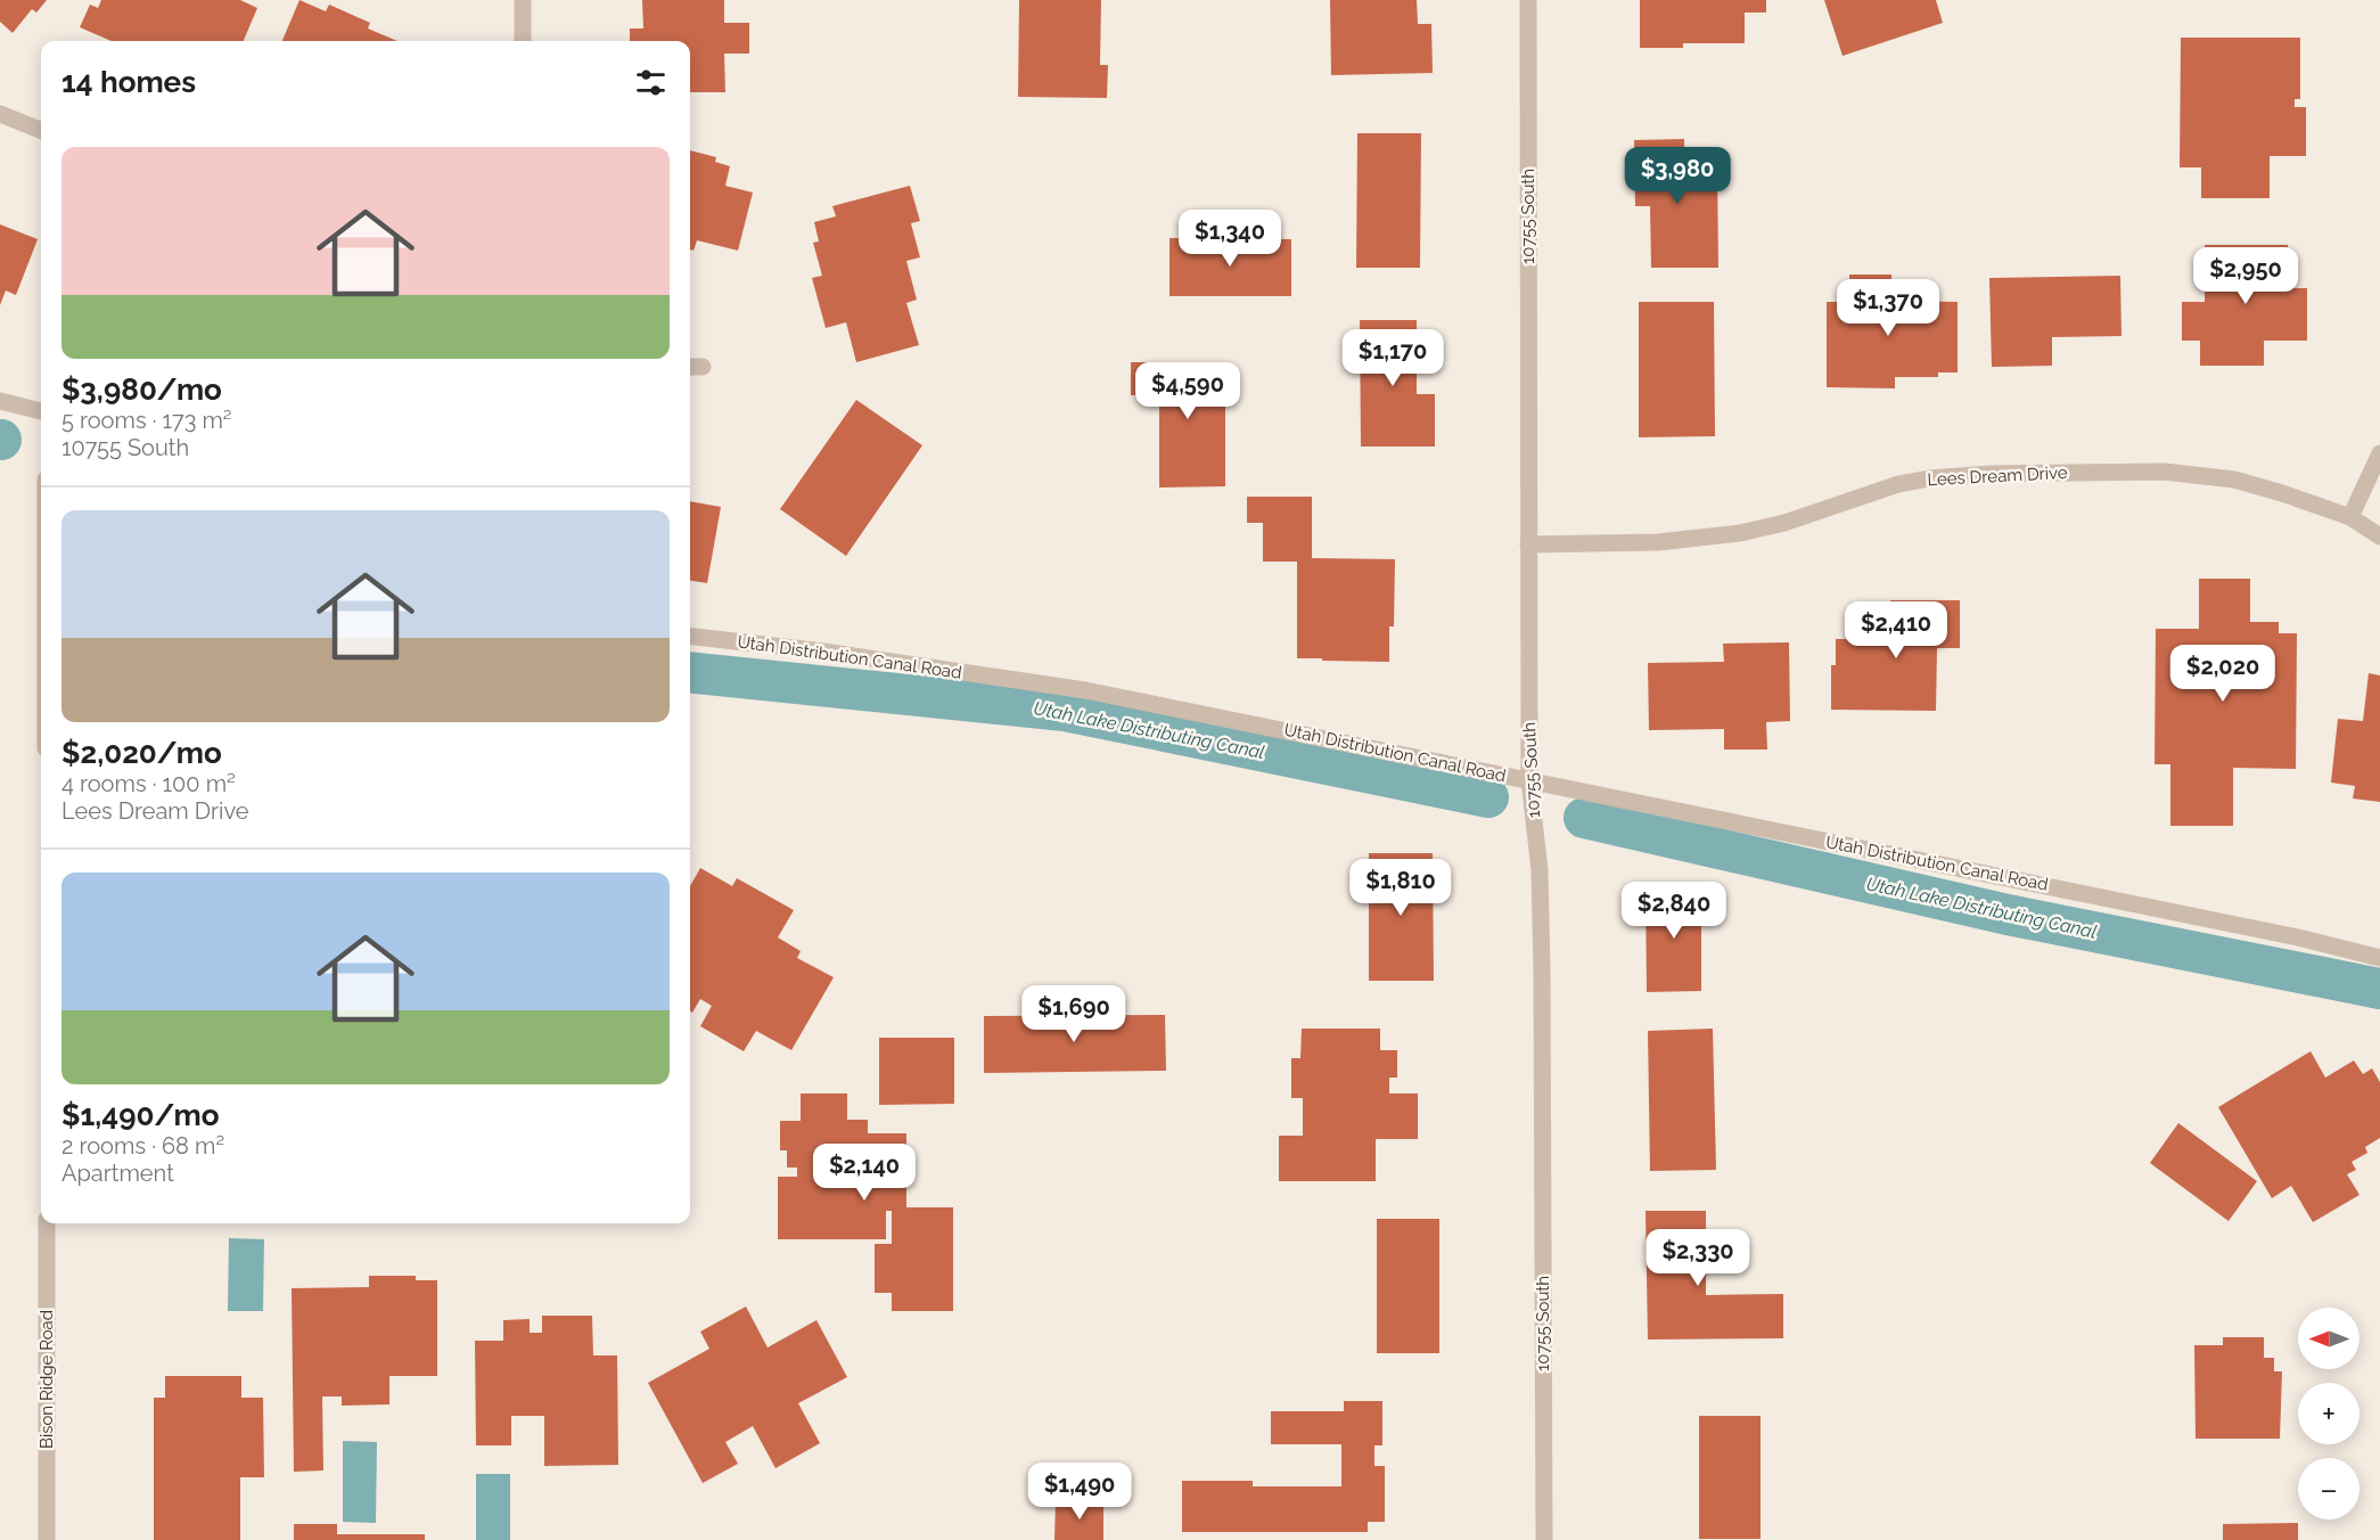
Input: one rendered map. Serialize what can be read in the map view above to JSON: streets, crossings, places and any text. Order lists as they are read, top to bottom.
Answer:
{
  "streets": {
    "street": [
      "10755 South",
      "Lees Dream Drive",
      "Utah Distribution Canal Road",
      "Bison Ridge Road"
    ]
  },
  "crossings": [
    ["10755 South", "Lees Dream Drive"],
    ["10755 South", "Utah Distribution Canal Road"]
  ],
  "water": ["Utah Lake Distributing Canal"],
  "north": "left",
  "page": {
    "heading": "14 homes",
    "list": [
      {
        "name": "$3,980/mo",
        "note": "5 rooms · 173 m² · 10755 South"
      },
      {
        "name": "$2,020/mo",
        "note": "4 rooms · 100 m² · Lees Dream Drive"
      },
      {
        "name": "$1,490/mo",
        "note": "2 rooms · 68 m² · Apartment"
      }
    ],
    "price": [
      "$3,980",
      "$1,340",
      "$2,950",
      "$1,370",
      "$1,170",
      "$4,590",
      "$2,410",
      "$2,020",
      "$1,810",
      "$2,840",
      "$1,690",
      "$2,140",
      "$2,330",
      "$1,490"
    ],
    "map_buttons": ["+", "−"]
  }
}
